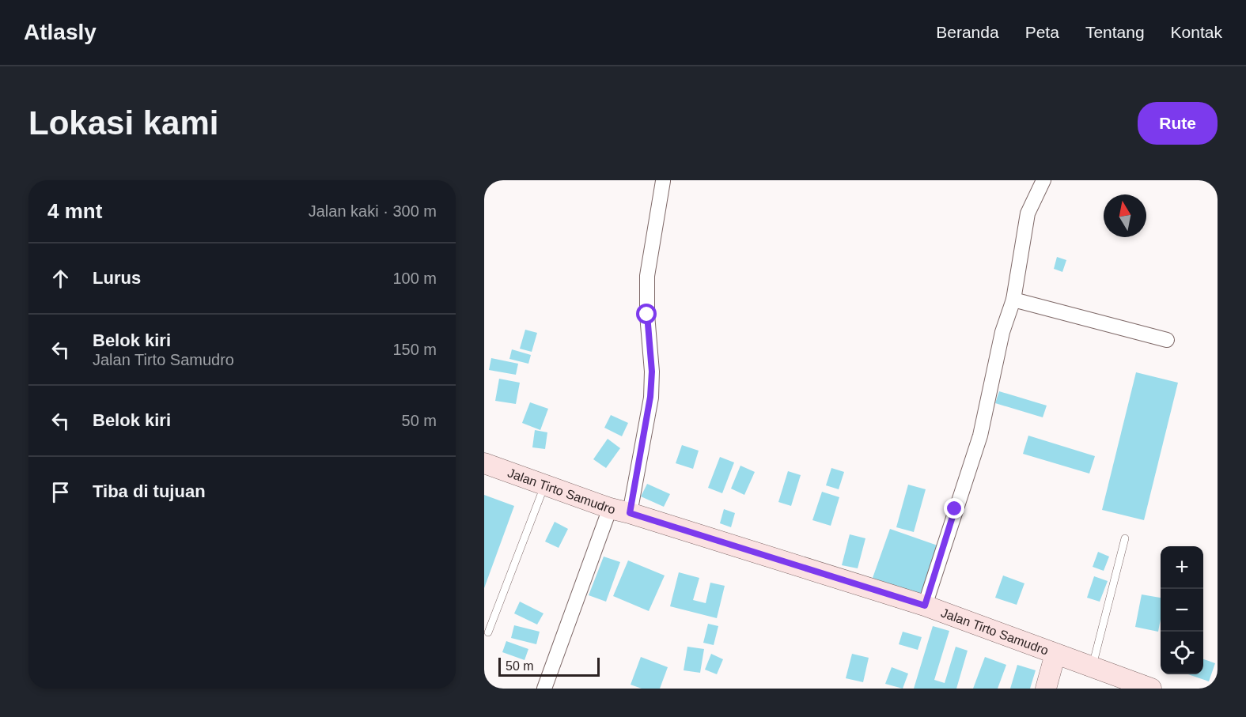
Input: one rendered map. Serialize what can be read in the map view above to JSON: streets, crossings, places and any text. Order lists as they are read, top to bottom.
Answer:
{
  "streets": {
    "street": ["Jalan Tirto Samudro"]
  },
  "scale_bar": "50 m",
  "north": "top",
  "page": {
    "header": "Atlasly",
    "nav": [
      "Beranda",
      "Peta",
      "Tentang",
      "Kontak"
    ],
    "buttons": "Rute",
    "title": "Lokasi kami",
    "heading": ["4 mnt", "Jalan kaki · 300 m"],
    "list": [
      ["Lurus", "100 m"],
      ["Belok kiri", "Jalan Tirto Samudro", "150 m"],
      ["Belok kiri", "50 m"],
      "Tiba di tujuan"
    ],
    "map_buttons": ["+", "−"],
    "scale": "50 m"
  }
}
